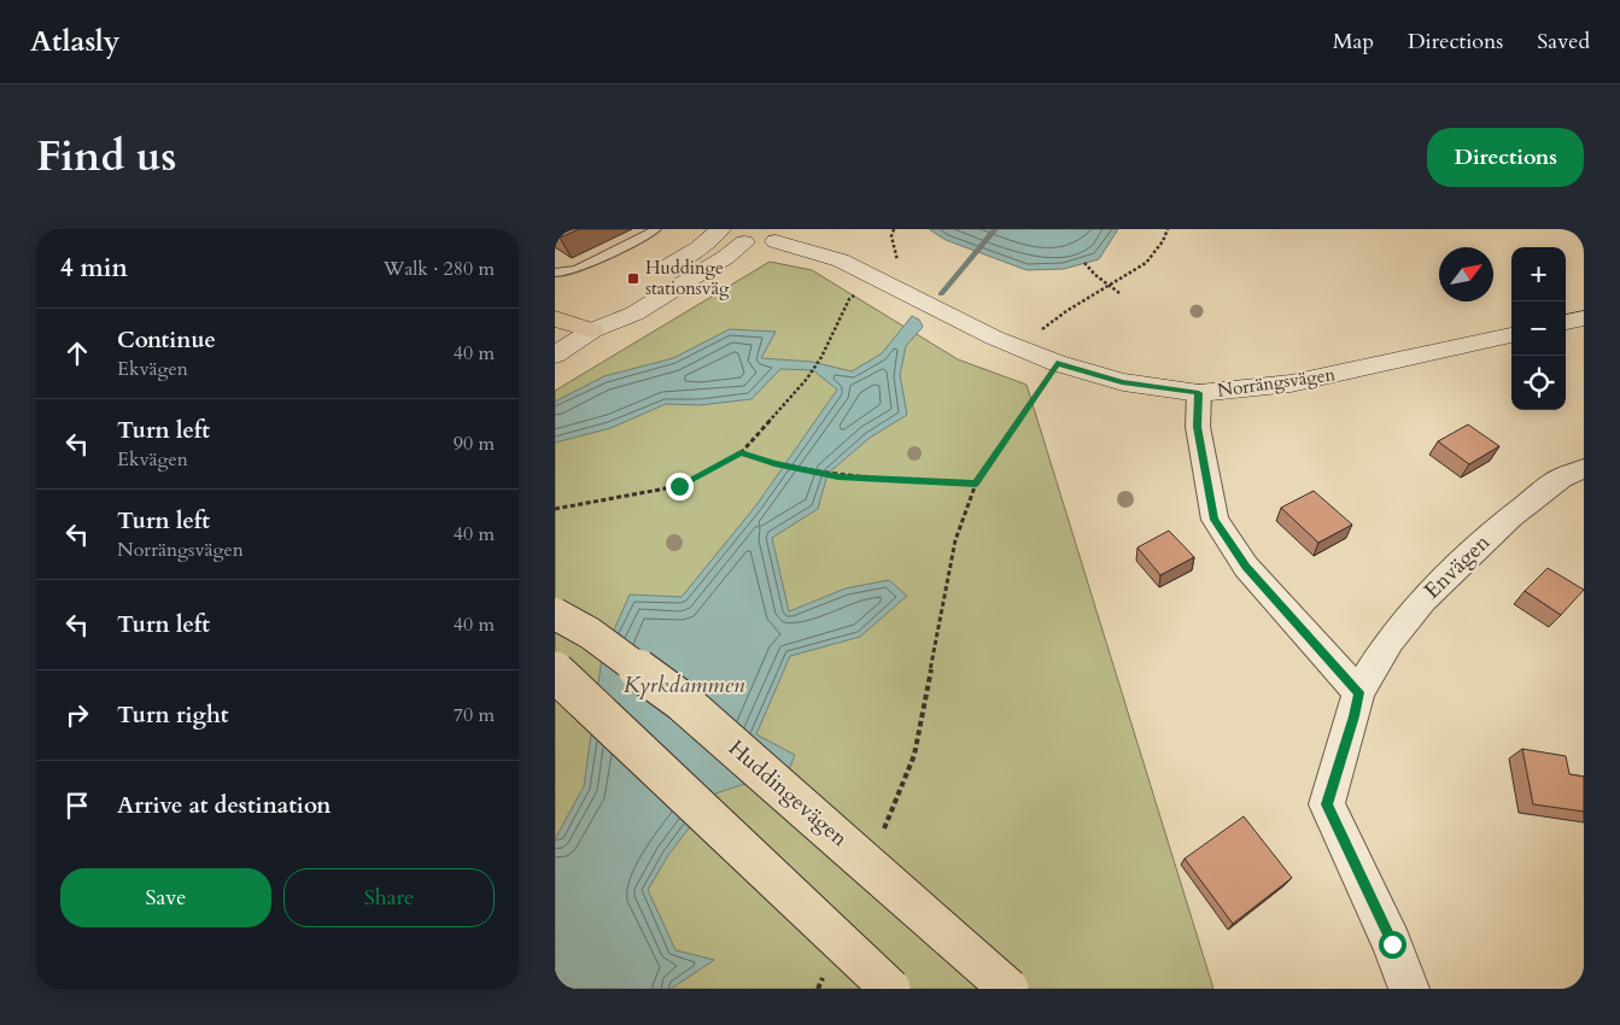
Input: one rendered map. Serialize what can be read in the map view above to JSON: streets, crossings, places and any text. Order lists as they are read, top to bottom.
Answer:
{
  "streets": {
    "main road": ["Huddingevägen"],
    "street": ["Norrängsvägen", "Envägen"]
  },
  "water": ["Kyrkdammen"],
  "places": {
    "transit": ["Huddinge stationsväg"]
  },
  "north": "top right",
  "page": {
    "header": "Atlasly",
    "nav": ["Map", "Directions", "Saved"],
    "title": "Find us",
    "buttons": [
      "Directions",
      ["Save", "Share"]
    ],
    "heading": ["4 min", "Walk · 280 m"],
    "map_buttons": ["+", "−"],
    "list": [
      ["Continue", "Ekvägen", "40 m"],
      ["Turn left", "Ekvägen", "90 m"],
      ["Turn left", "Norrängsvägen", "40 m"],
      ["Turn left", "40 m"],
      ["Turn right", "70 m"],
      "Arrive at destination"
    ]
  }
}
